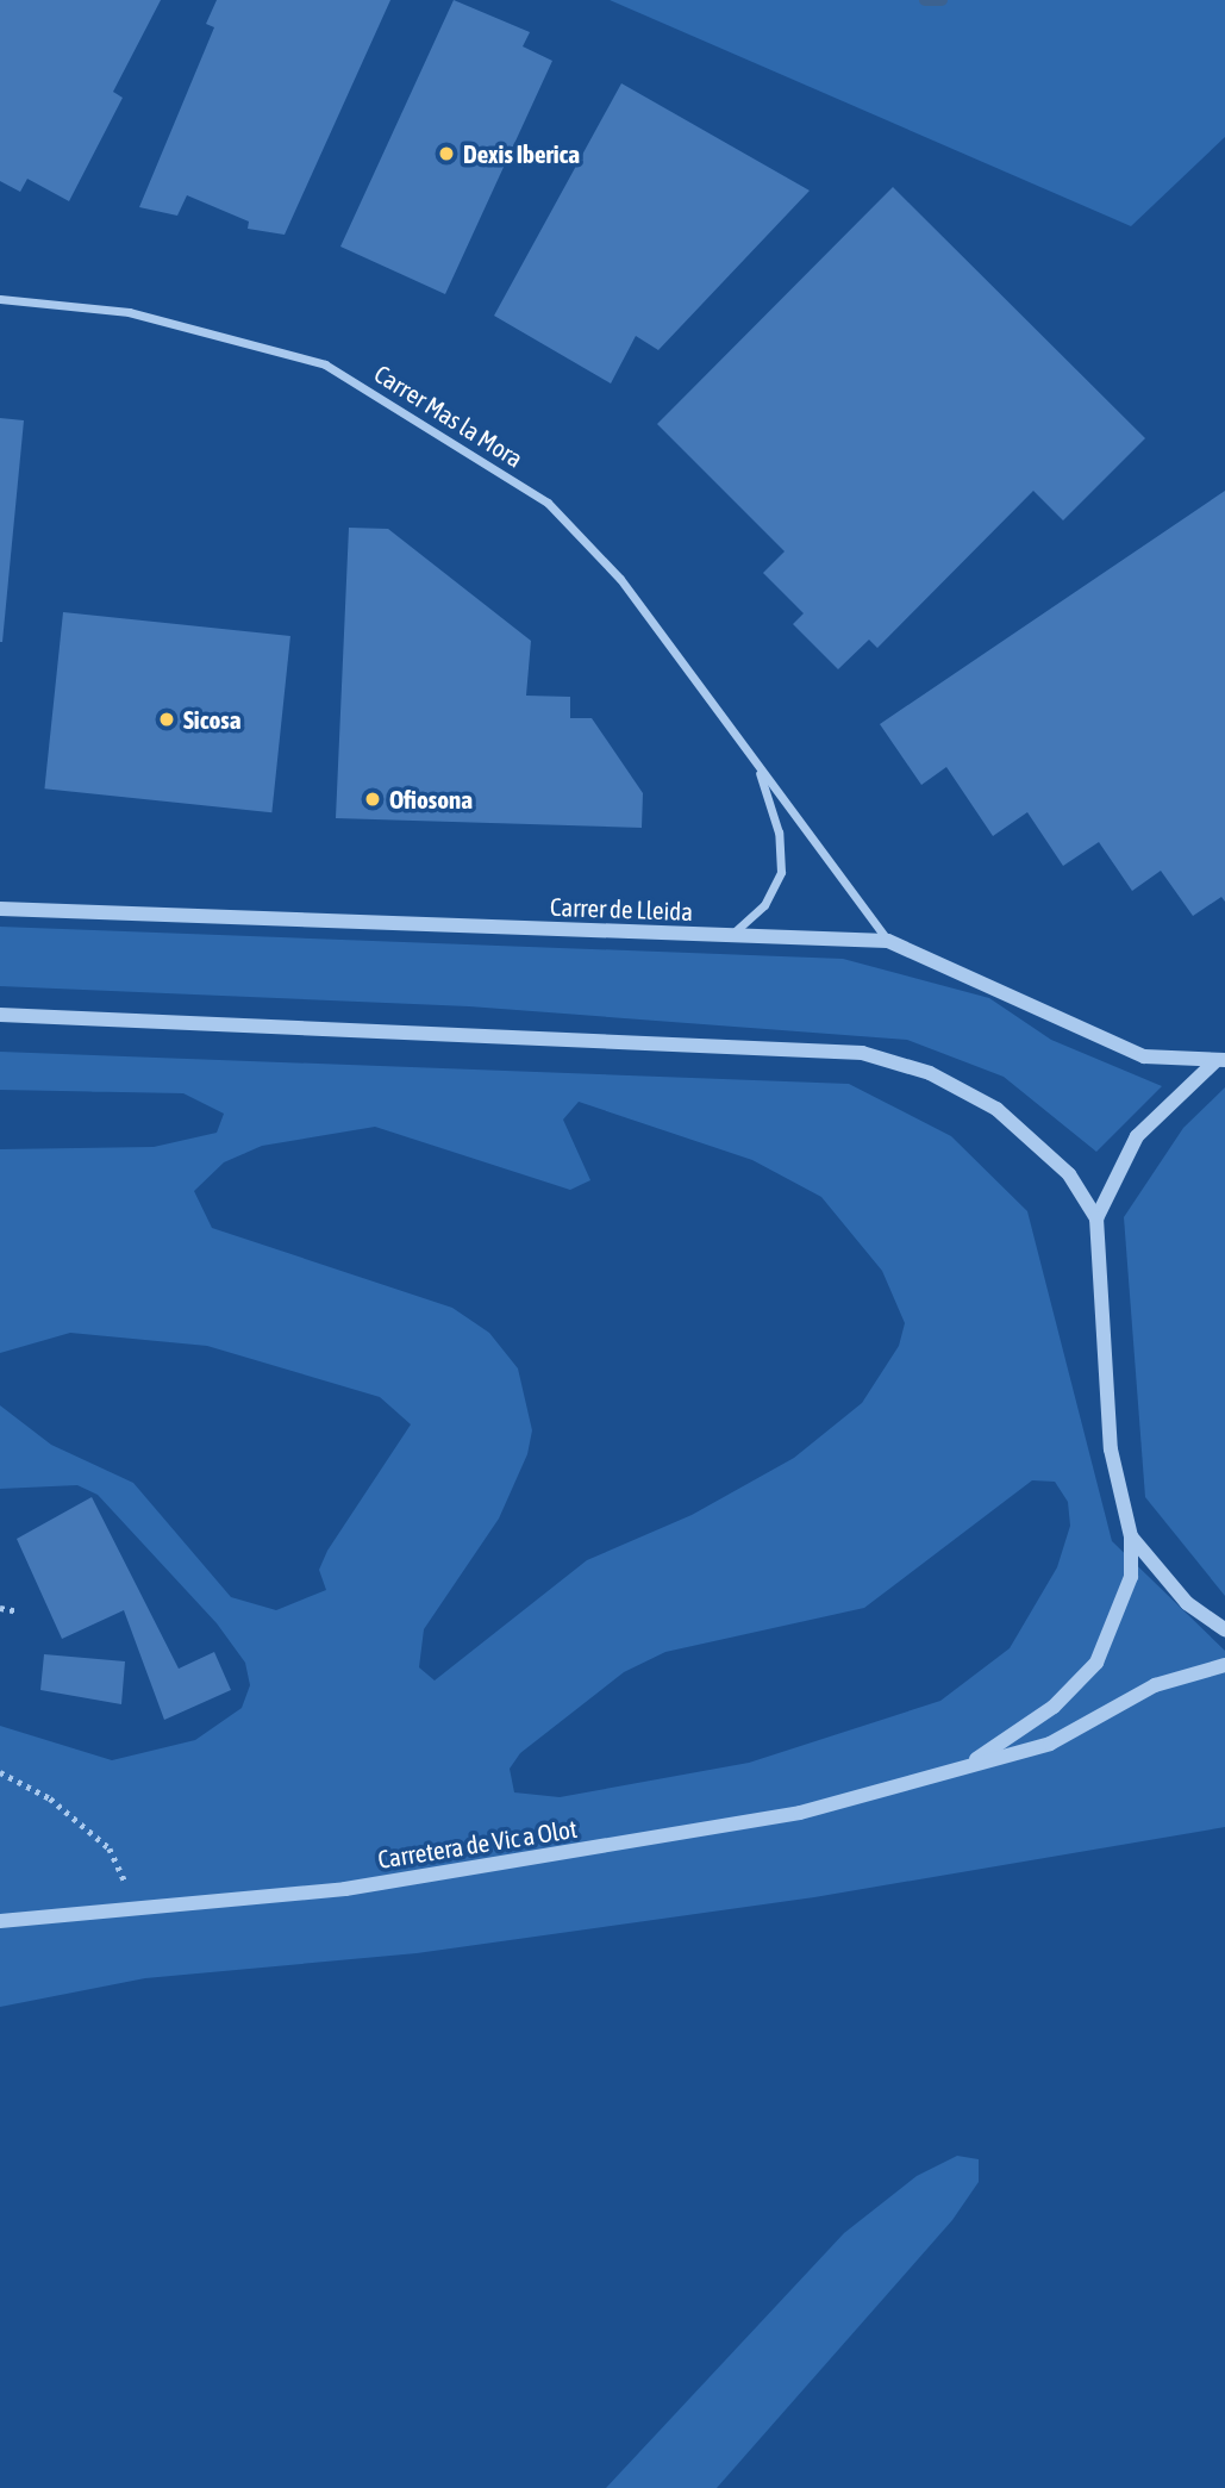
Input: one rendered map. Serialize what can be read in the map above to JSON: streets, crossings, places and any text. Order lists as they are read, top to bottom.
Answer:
{
  "streets": {
    "street": ["Carrer Mas la Mora", "Carrer de Lleida", "Carretera de Vic a Olot"]
  },
  "crossings": [
    ["Carrer Mas la Mora", "Carrer de Lleida"]
  ],
  "places": ["Dexis Iberica", "Sicosa", "Ofiosona"]
}
